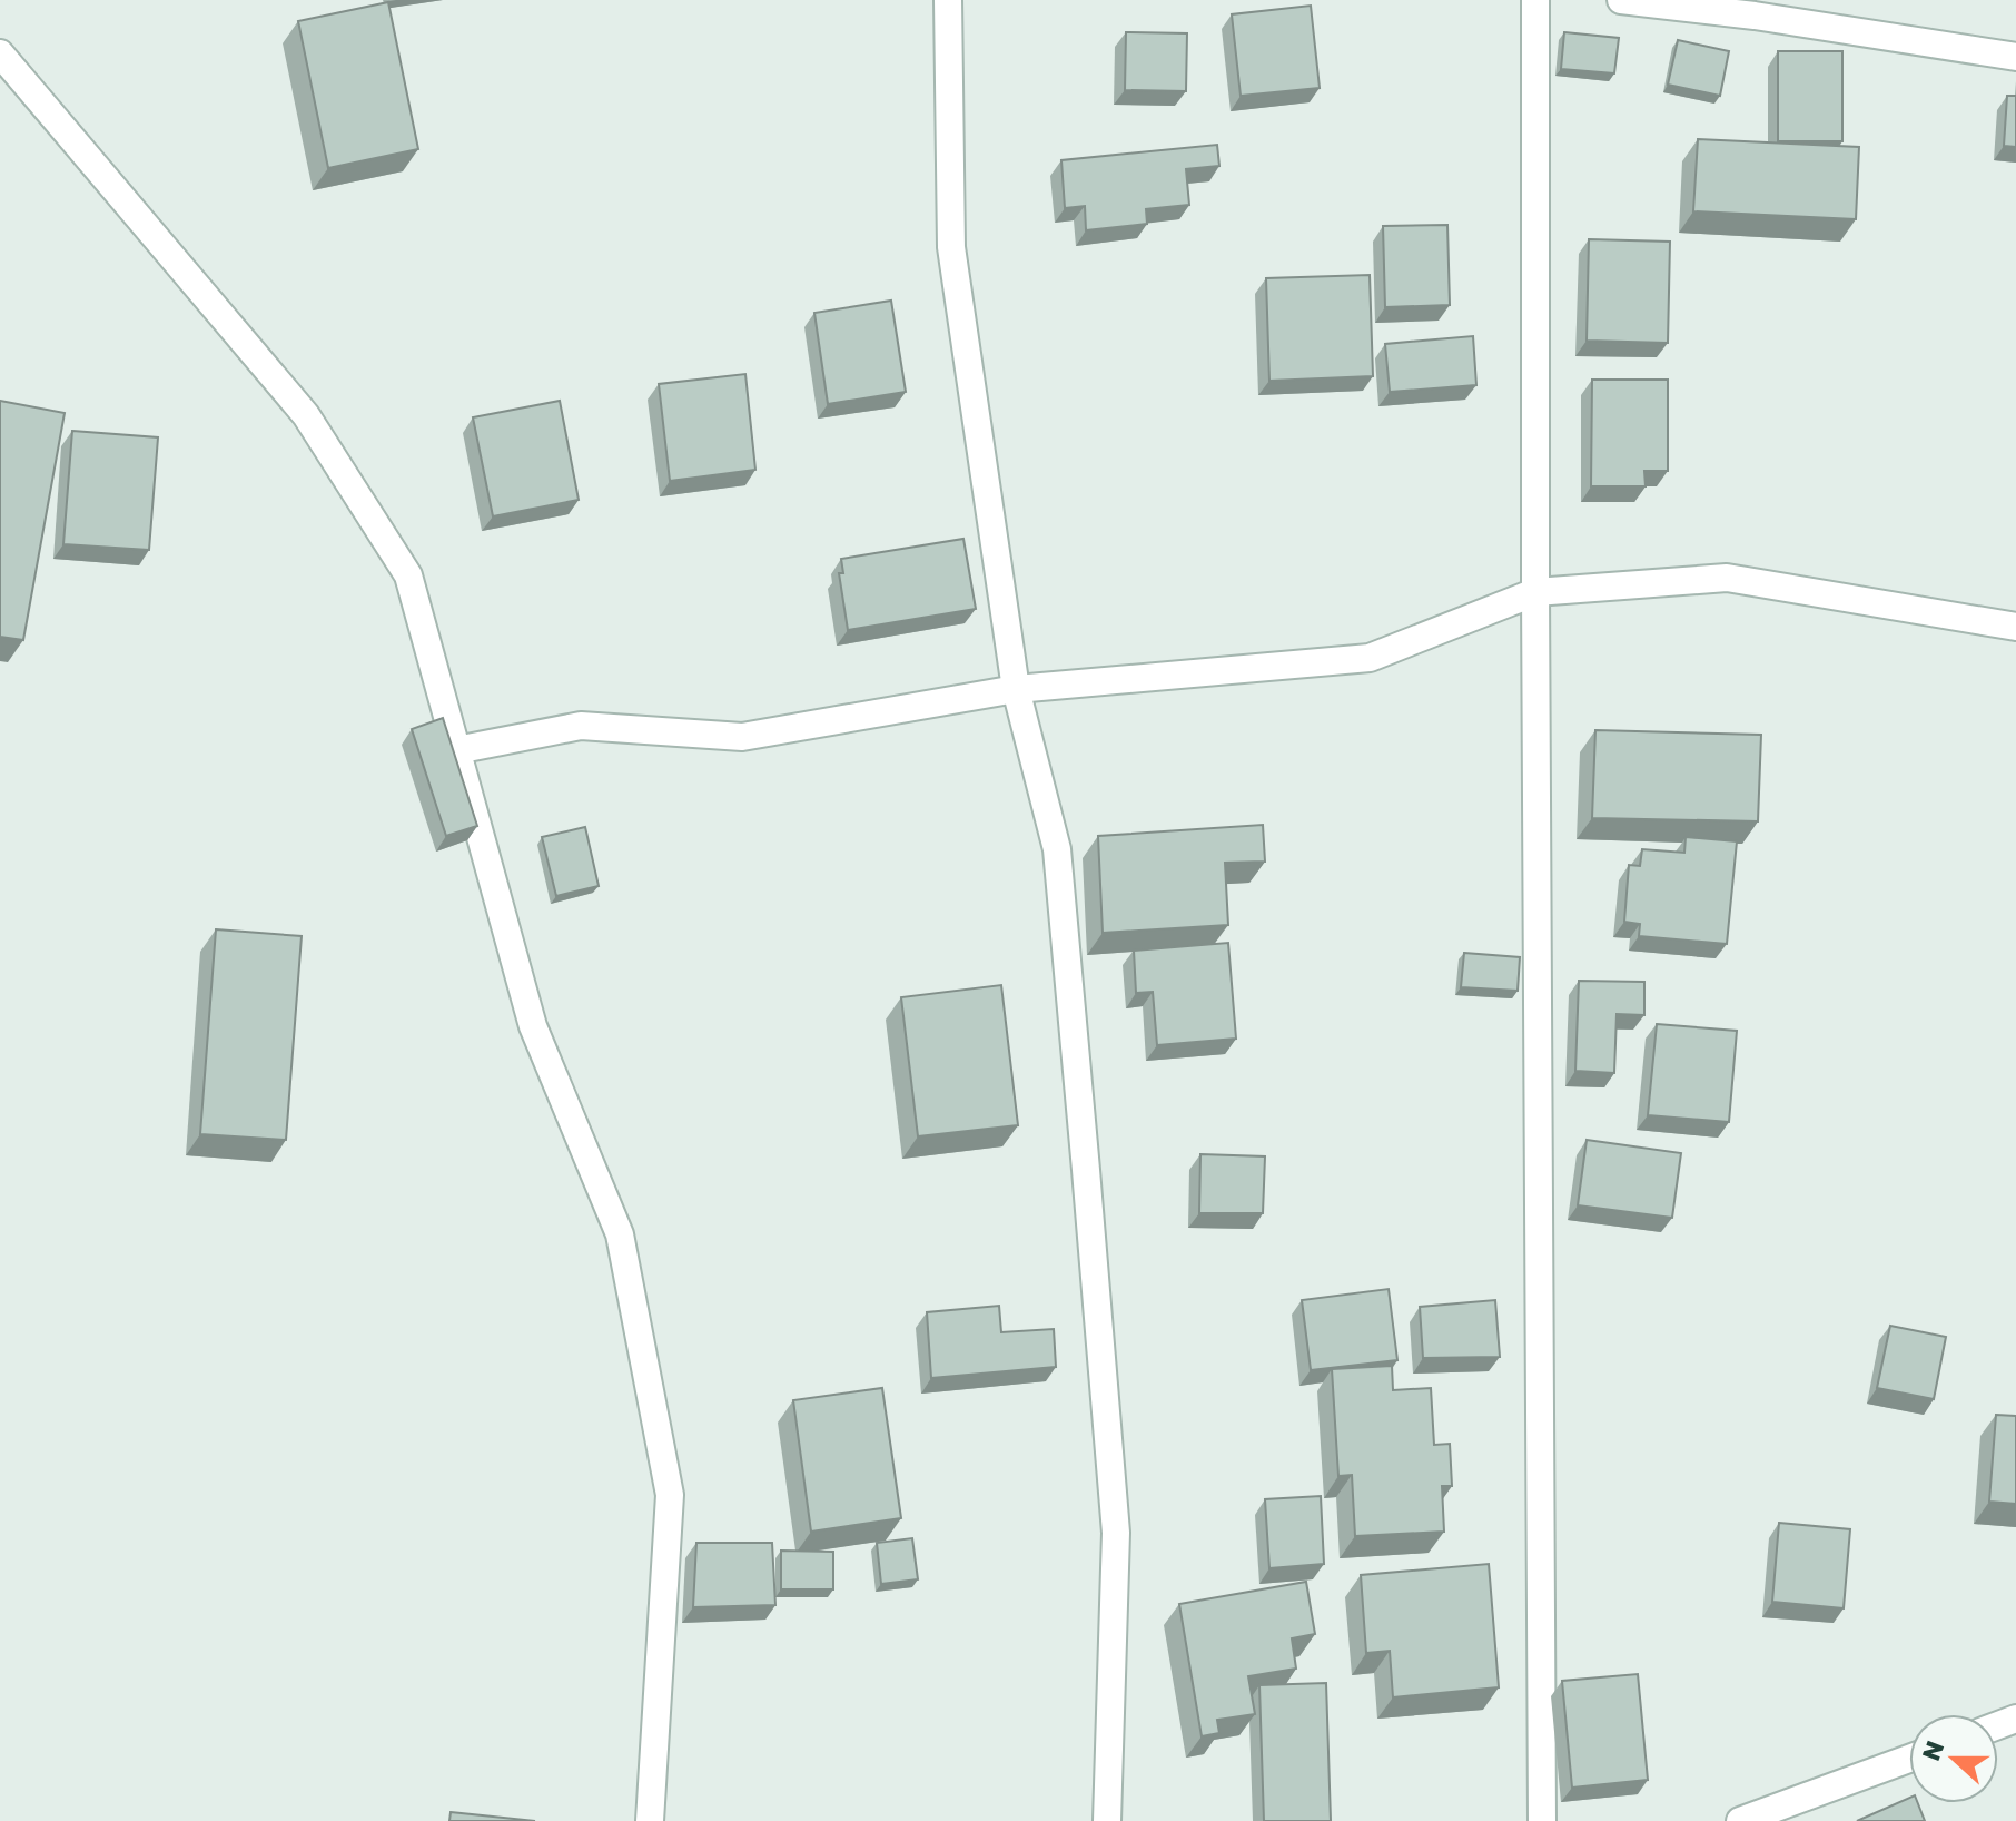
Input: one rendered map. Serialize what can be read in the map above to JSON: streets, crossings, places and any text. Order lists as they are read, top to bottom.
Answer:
{
  "north": "left"
}
